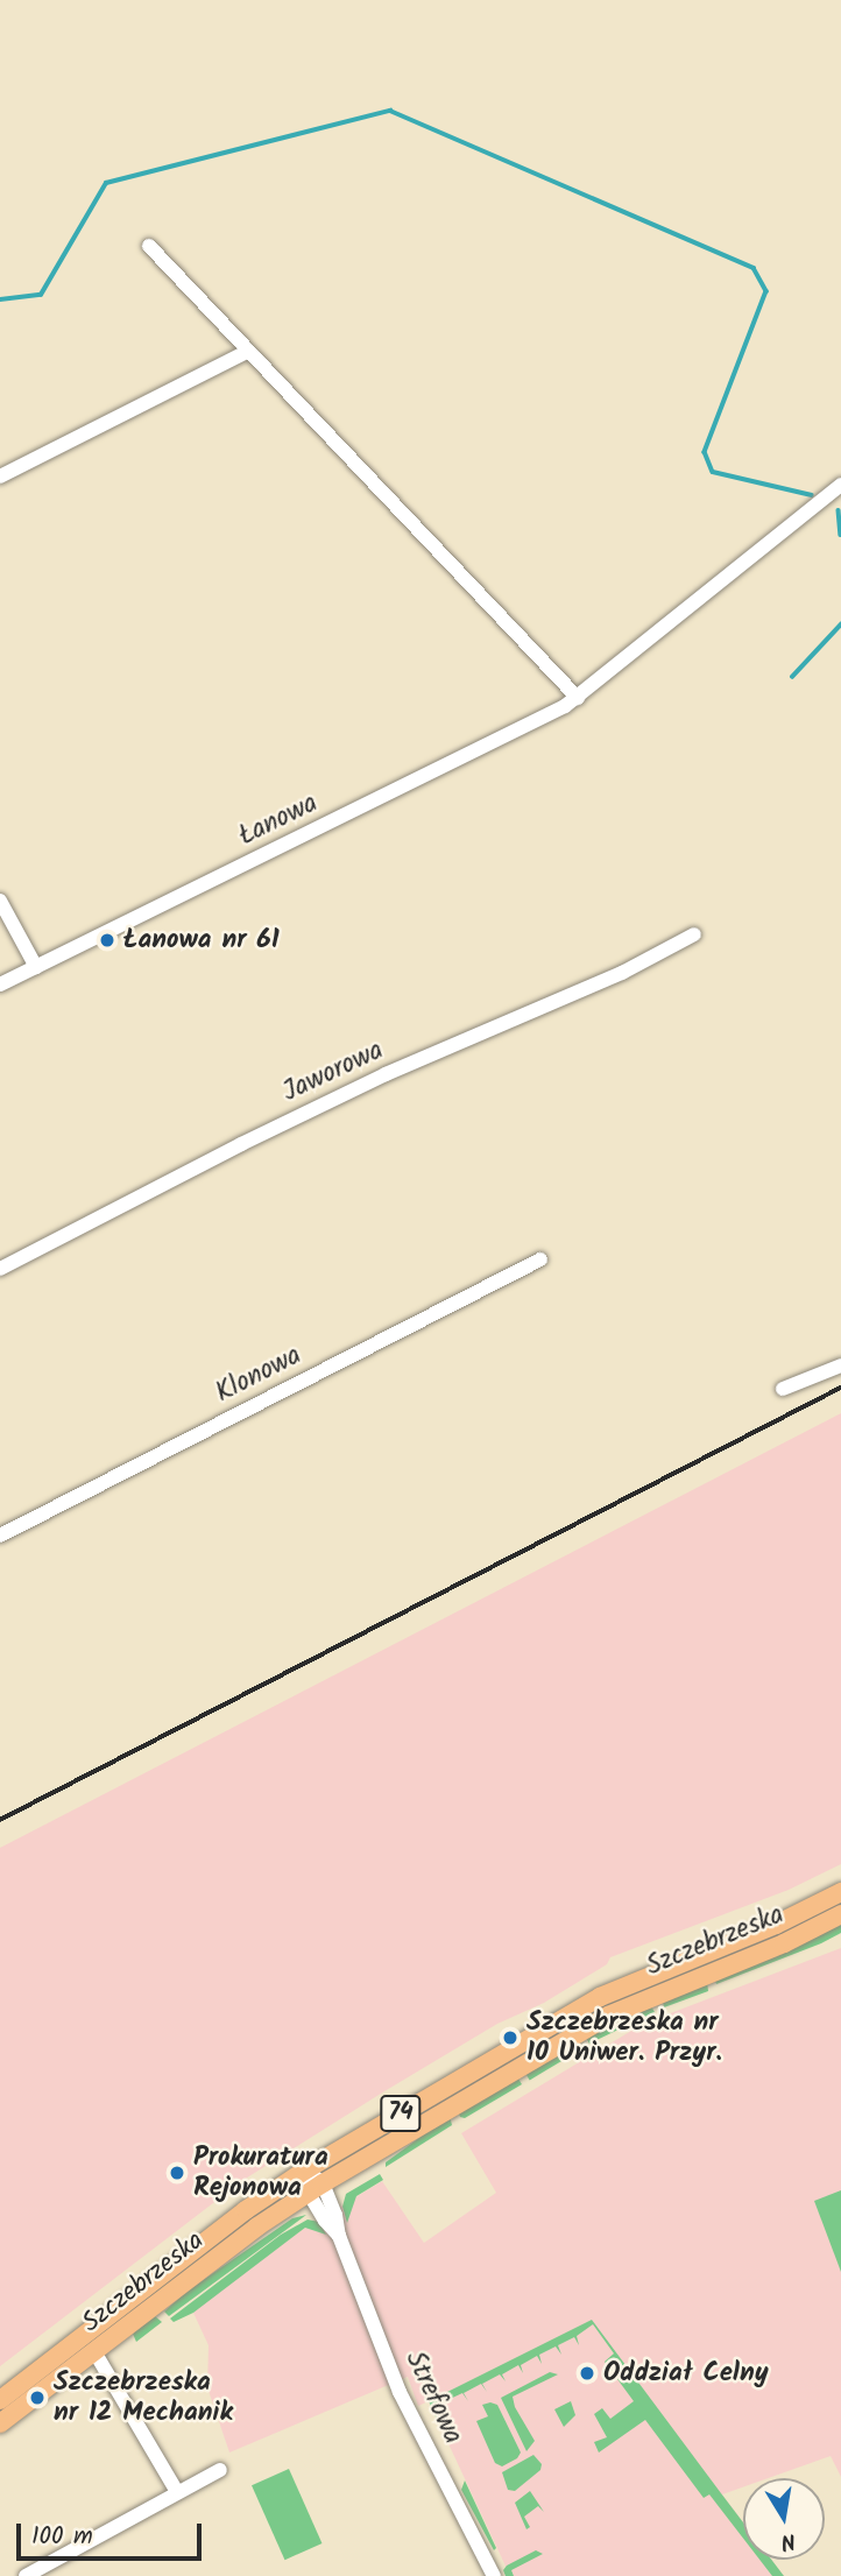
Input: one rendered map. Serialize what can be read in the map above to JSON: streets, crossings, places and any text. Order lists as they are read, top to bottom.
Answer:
{
  "streets": {
    "main road": ["Szczebrzeska", "74"],
    "street": [
      "Łanowa",
      "Jaworowa",
      "Klonowa",
      "Strefowa"
    ]
  },
  "crossings": [
    ["Szczebrzeska", "Strefowa"]
  ],
  "places": [
    "Łanowa nr 61",
    "Szczebrzeska nr 10 Uniwer. Przyr.",
    "Prokuratura Rejonowa",
    "Oddział Celny",
    "Szczebrzeska nr 12 Mechanik"
  ],
  "scale_bar": "100 m",
  "north": "bottom"
}
